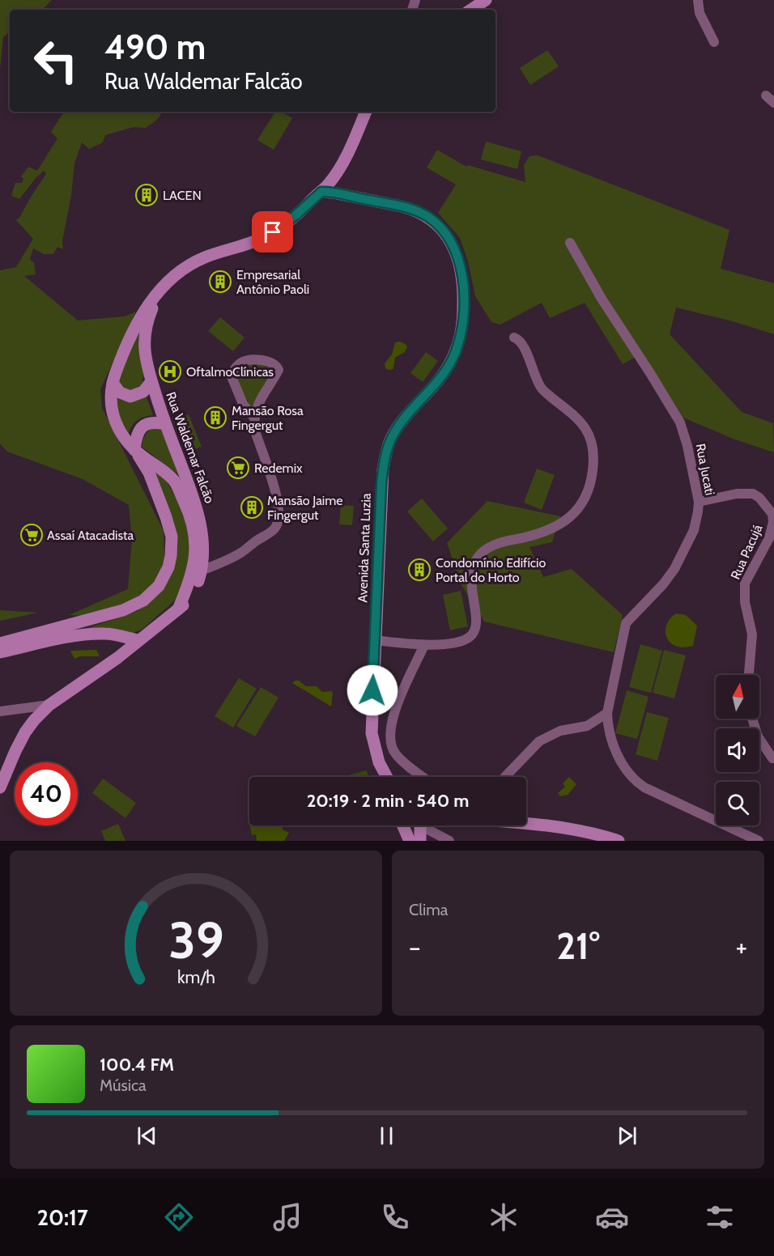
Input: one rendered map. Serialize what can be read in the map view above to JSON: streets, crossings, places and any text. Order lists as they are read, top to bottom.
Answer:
{
  "streets": {
    "street": [
      "Rua Waldemar Falcão",
      "Rua Jucati",
      "Avenida Santa Luzia",
      "Rua Pacujá"
    ]
  },
  "crossings": [
    ["Rua Waldemar Falcão", "Avenida Santa Luzia"],
    ["Rua Jucati", "Rua Pacujá"]
  ],
  "places": {
    "building": [
      "LACEN",
      "Empresarial Antônio Paoli",
      "Mansão Rosa Fingergut",
      "Mansão Jaime Fingergut",
      "Condomínio Edifício Portal do Horto"
    ],
    "hospital": ["OftalmoClínicas"],
    "supermarket": ["Redemix", "Assaí Atacadista"]
  },
  "north": "top",
  "page": {
    "turn": ["490 m", "Rua Waldemar Falcão"],
    "limit": "40",
    "trip": "20:19 · 2 min · 540 m",
    "tile": "Clima",
    "heat": ["−", "21°", "+"],
    "song": ["100.4 FM", "Música"],
    "tabs": "20:17",
    "gauge": ["39", "km/h"]
  }
}
